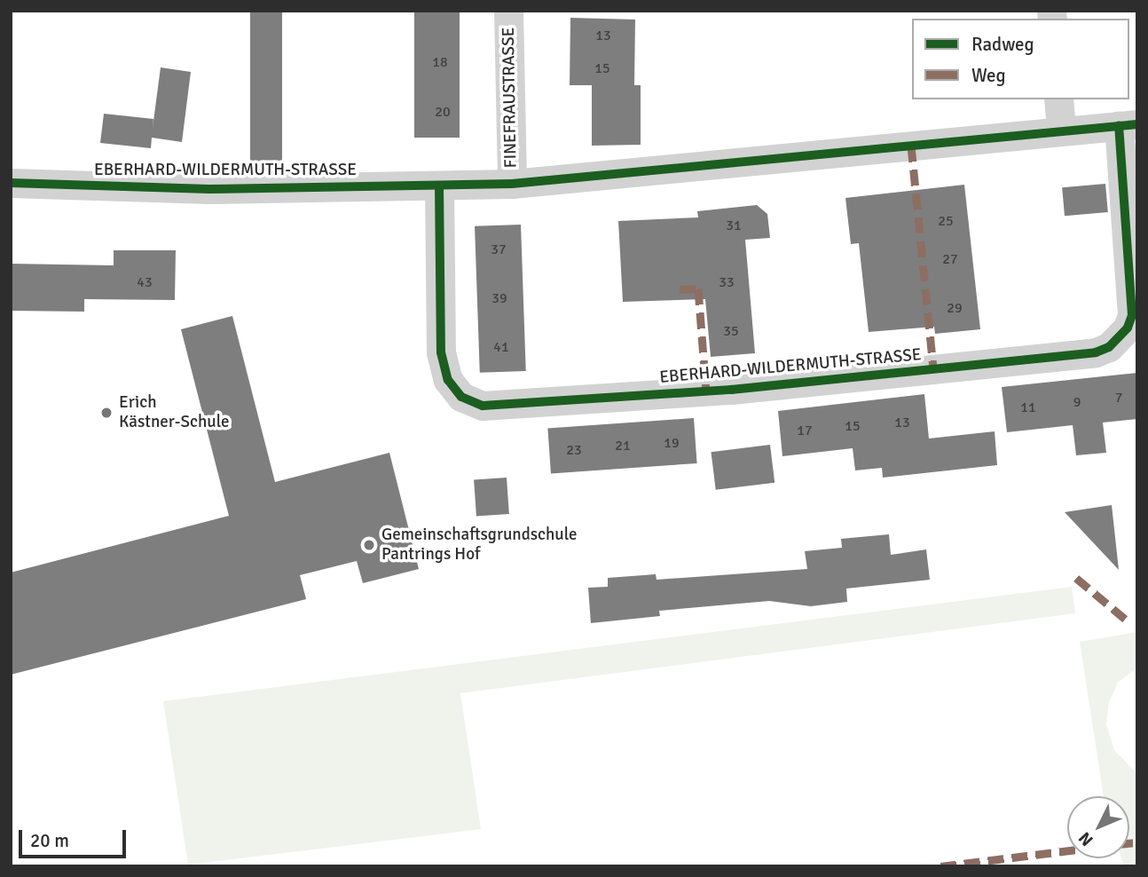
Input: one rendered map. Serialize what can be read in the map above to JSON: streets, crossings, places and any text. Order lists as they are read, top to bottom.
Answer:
{
  "streets": {
    "street": ["FINEFRAUSTRASSE", "EBERHARD-WILDERMUTH-STRASSE"]
  },
  "crossings": [
    ["FINEFRAUSTRASSE", "EBERHARD-WILDERMUTH-STRASSE"]
  ],
  "places": ["Erich Kästner-Schule", "Gemeinschaftsgrundschule Pantrings Hof"],
  "house_numbers": [
    "13",
    "18",
    "15",
    "20",
    "25",
    "31",
    "37",
    "27",
    "43",
    "33",
    "39",
    "29",
    "35",
    "41",
    "7",
    "9",
    "11",
    "13",
    "15",
    "17",
    "19",
    "21",
    "23"
  ],
  "legend": ["Radweg", "Weg"],
  "scale_bar": "20 m",
  "north": "bottom left"
}
